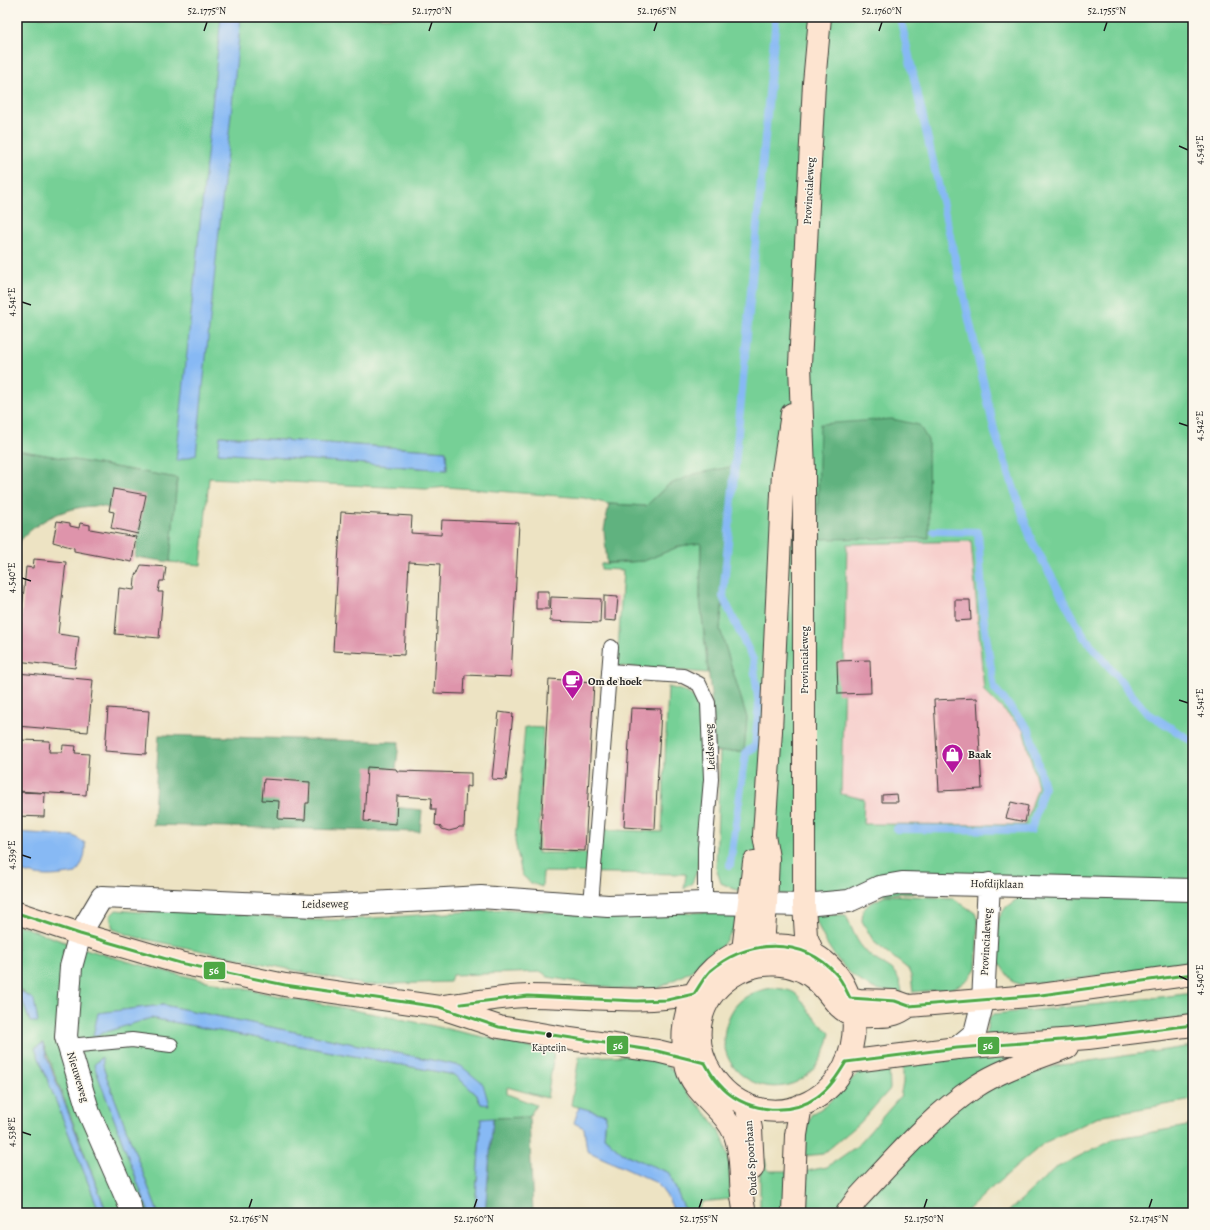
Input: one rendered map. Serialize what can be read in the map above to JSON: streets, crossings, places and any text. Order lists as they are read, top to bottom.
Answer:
{
  "streets": {
    "main road": ["Provincialeweg", "Oude Spoorbaan"],
    "street": ["Leidseweg", "Hofdijklaan", "Nieuweweg"]
  },
  "crossings": [
    ["Provincialeweg", "Leidseweg"],
    ["Provincialeweg", "Hofdijklaan"],
    ["Leidseweg", "Hofdijklaan"],
    ["Leidseweg", "Nieuweweg"]
  ],
  "places": {
    "cafe": ["Om de hoek"],
    "shop": ["Baak"],
    "other": ["Kapteijn"]
  },
  "lines": ["transit line 56"],
  "coordinates": [
    "52.1775°N",
    "52.1770°N",
    "52.1765°N",
    "52.1760°N",
    "52.1755°N",
    "4.543°E",
    "4.541°E",
    "4.542°E",
    "4.540°E",
    "4.539°E",
    "4.538°E",
    "52.1750°N",
    "52.1745°N"
  ]
}
